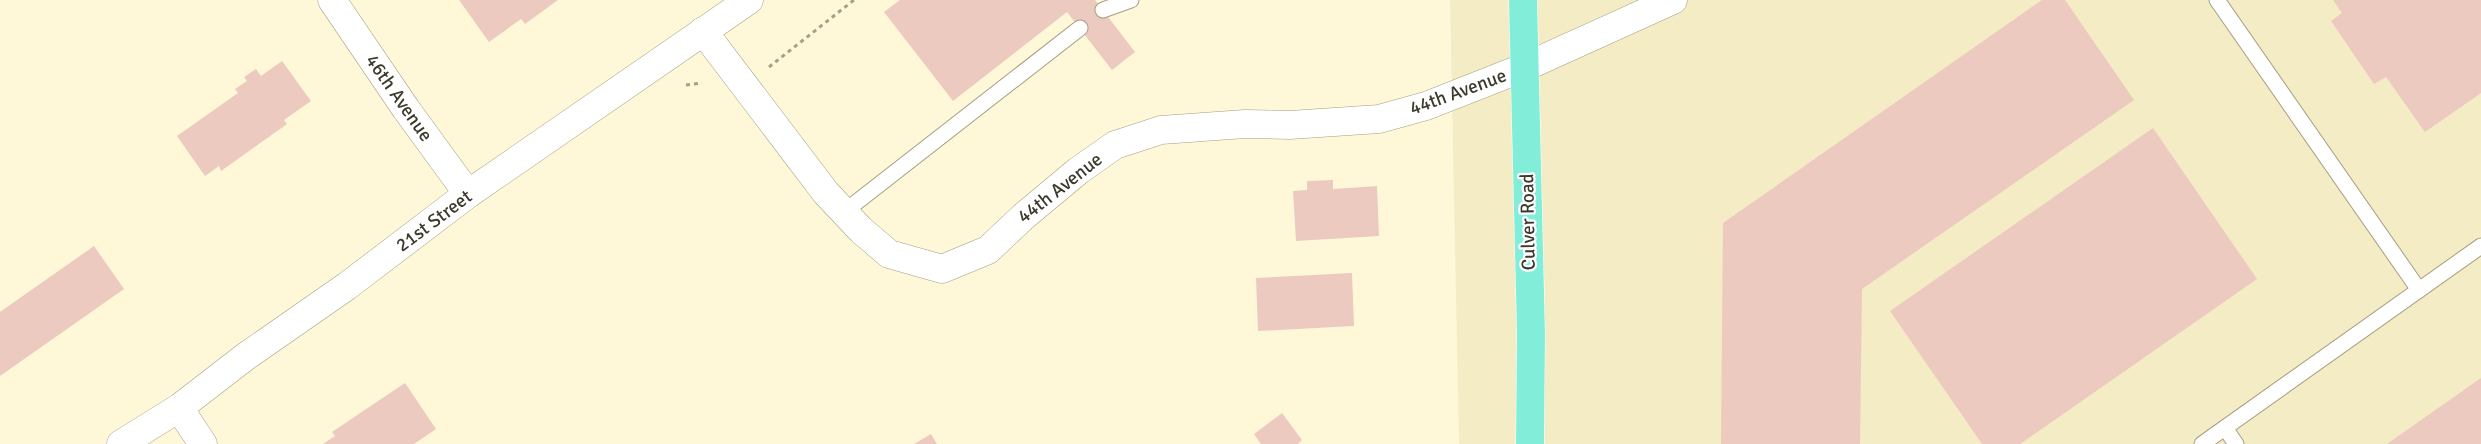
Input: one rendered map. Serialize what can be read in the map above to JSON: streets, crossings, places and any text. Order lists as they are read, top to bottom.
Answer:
{
  "streets": {
    "main road": ["Culver Road"],
    "street": ["44th Avenue", "46th Avenue", "21st Street"]
  },
  "crossings": [
    ["44th Avenue", "21st Street"],
    ["44th Avenue", "Culver Road"],
    ["46th Avenue", "21st Street"]
  ]
}
